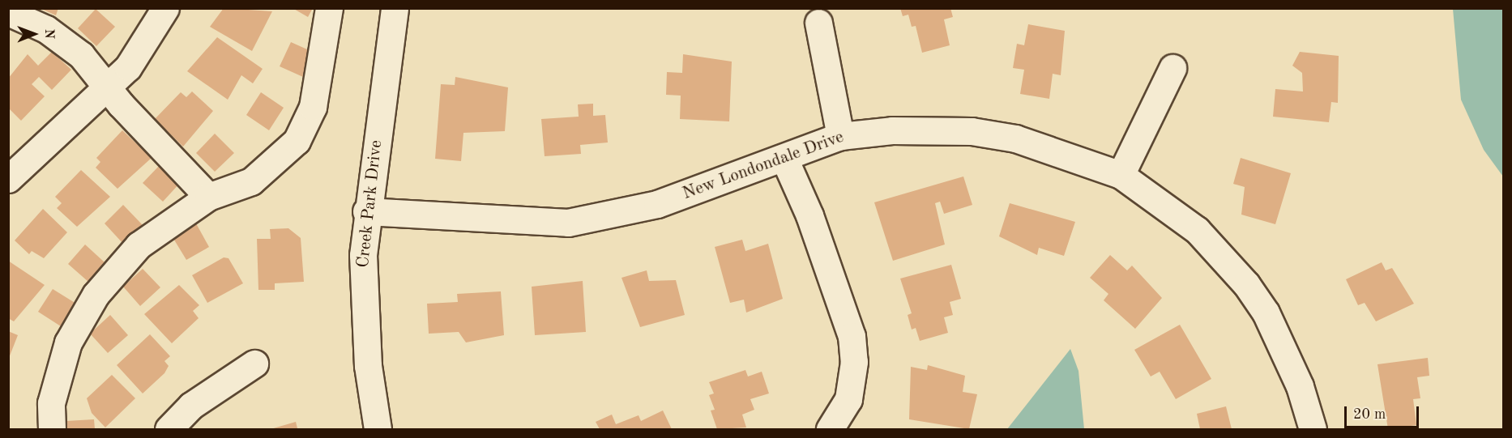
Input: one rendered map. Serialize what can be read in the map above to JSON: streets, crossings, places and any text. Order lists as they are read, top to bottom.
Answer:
{
  "streets": {
    "street": ["New Londondale Drive", "Creek Park Drive"]
  },
  "crossings": [
    ["New Londondale Drive", "Creek Park Drive"]
  ],
  "scale_bar": "20 m",
  "north": "right"
}
